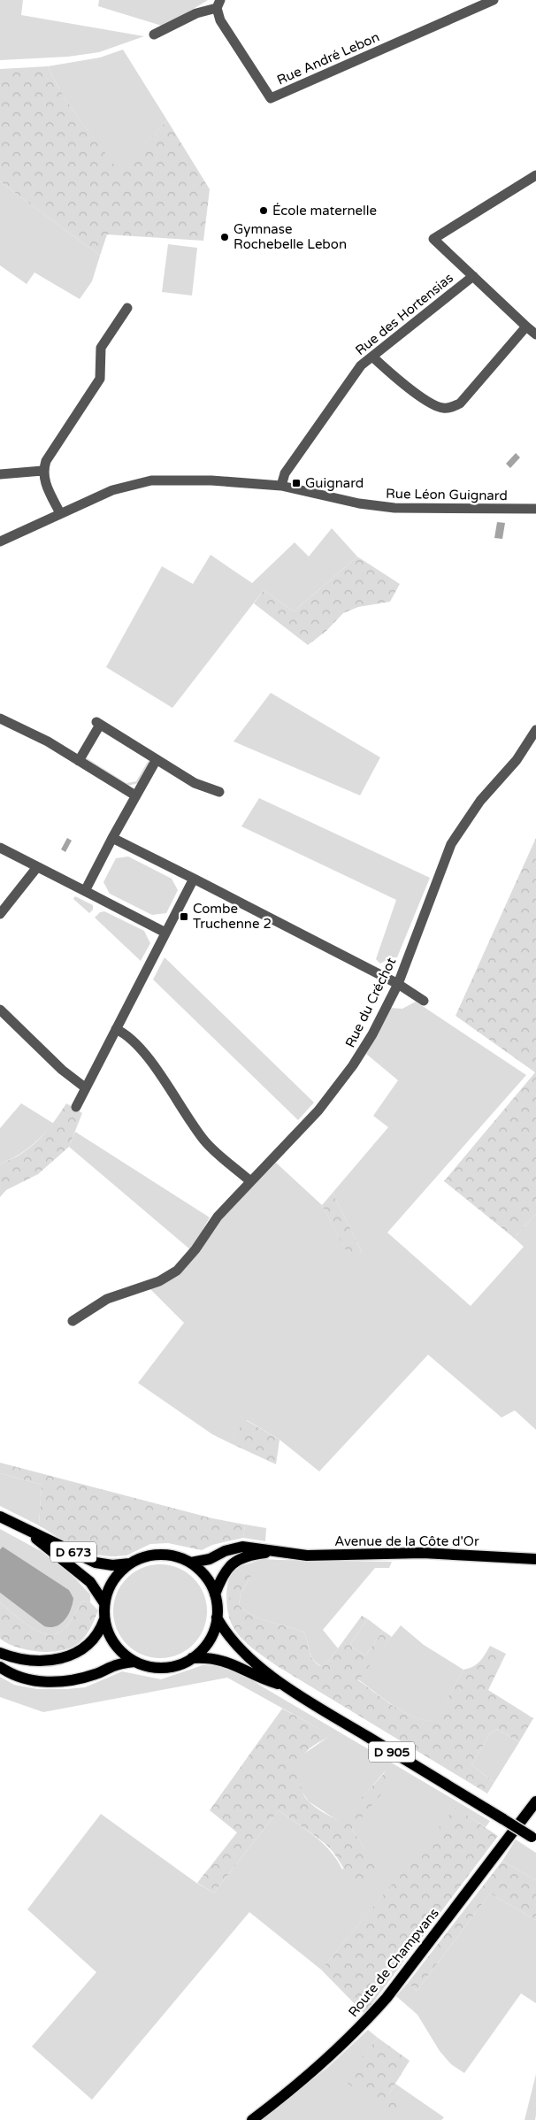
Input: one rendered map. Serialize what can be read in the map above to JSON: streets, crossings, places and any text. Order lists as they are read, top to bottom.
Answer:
{
  "streets": {
    "main road": [
      "Avenue de la Côte d'Or",
      "D 673",
      "D 905",
      "Route de Champvans"
    ],
    "street": [
      "Rue André Lebon",
      "Rue des Hortensias",
      "Rue Léon Guignard",
      "Rue du Créchot"
    ]
  },
  "crossings": [
    ["Rue des Hortensias", "Rue Léon Guignard"],
    ["Avenue de la Côte d'Or", "D 673"],
    ["Avenue de la Côte d'Or", "D 905"],
    ["D 673", "D 905"]
  ],
  "places": {
    "other": ["École maternelle", "Gymnase Rochebelle Lebon"],
    "transit": ["Guignard", "Combe Truchenne 2"]
  }
}
